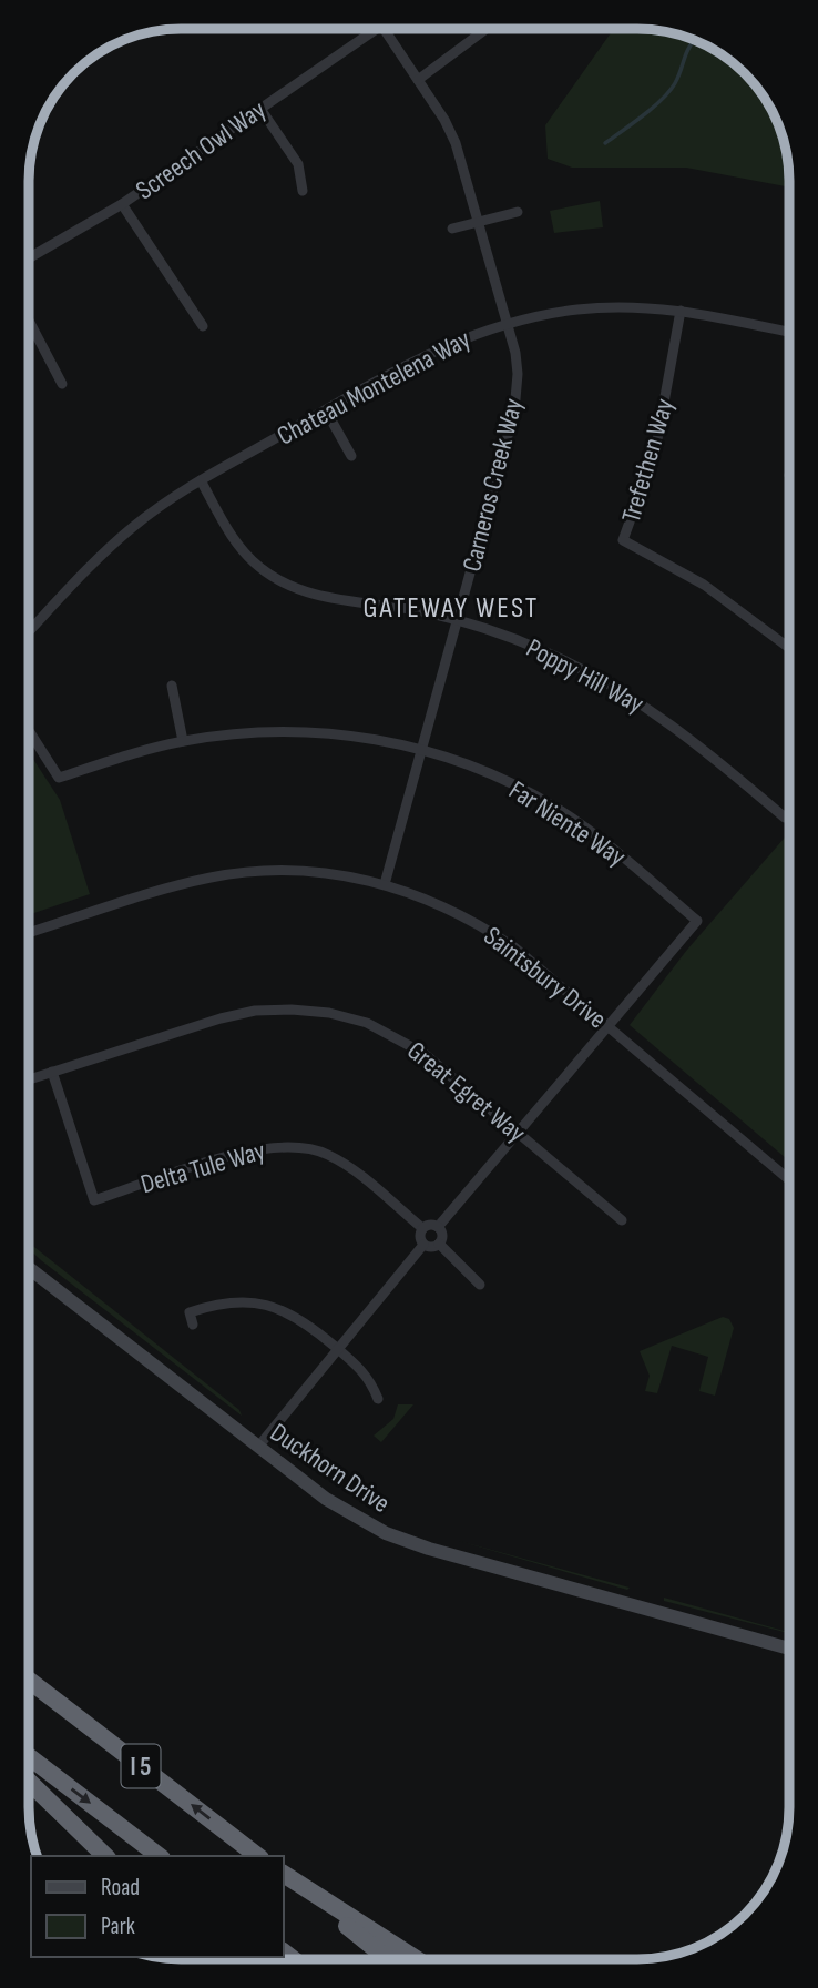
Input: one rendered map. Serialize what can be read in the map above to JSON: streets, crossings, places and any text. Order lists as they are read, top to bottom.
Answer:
{
  "streets": {
    "highway": ["I 5"],
    "street": [
      "Screech Owl Way",
      "Chateau Montelena Way",
      "Trefethen Way",
      "Carneros Creek Way",
      "Poppy Hill Way",
      "Far Niente Way",
      "Saintsbury Drive",
      "Great Egret Way",
      "Delta Tule Way",
      "Duckhorn Drive"
    ]
  },
  "crossings": [
    ["Chateau Montelena Way", "Trefethen Way"],
    ["Chateau Montelena Way", "Carneros Creek Way"],
    ["Chateau Montelena Way", "Poppy Hill Way"],
    ["Carneros Creek Way", "Poppy Hill Way"],
    ["Carneros Creek Way", "Far Niente Way"],
    ["Carneros Creek Way", "Saintsbury Drive"],
    ["Far Niente Way", "Saintsbury Drive"],
    ["Far Niente Way", "Great Egret Way"],
    ["Far Niente Way", "Delta Tule Way"],
    ["Great Egret Way", "Delta Tule Way"]
  ],
  "districts": ["GATEWAY WEST"],
  "legend": ["Road", "Park"]
}
